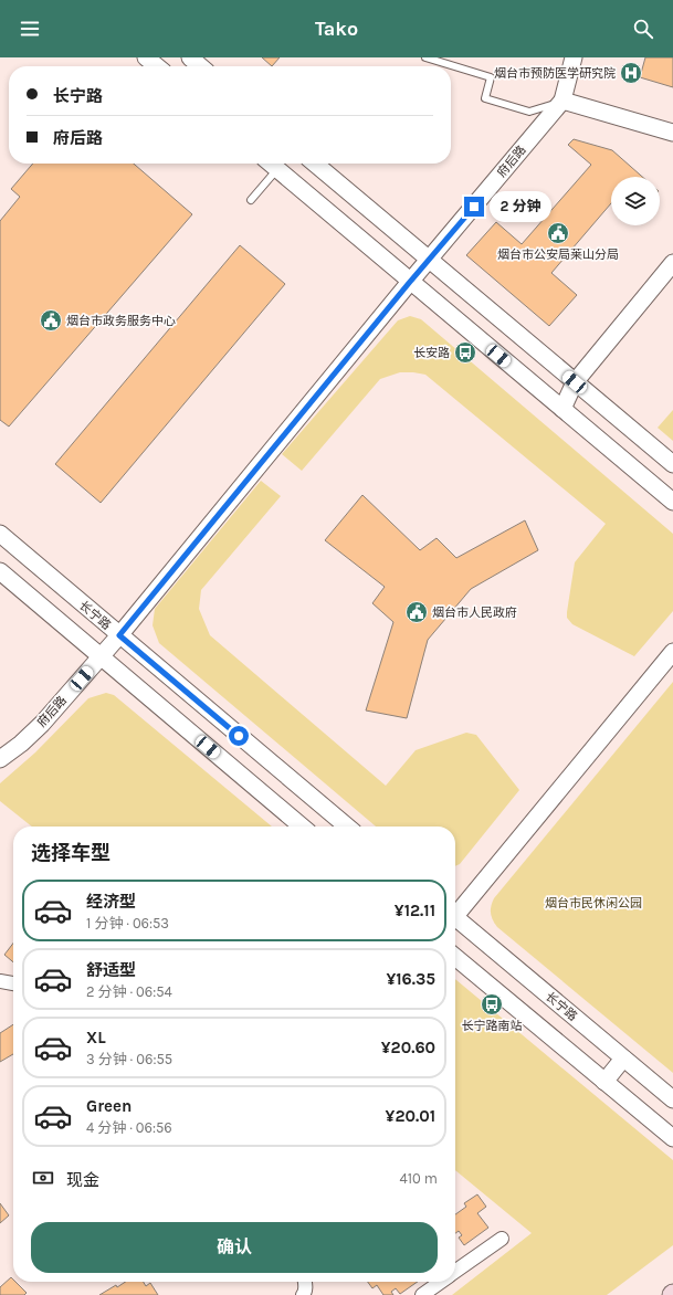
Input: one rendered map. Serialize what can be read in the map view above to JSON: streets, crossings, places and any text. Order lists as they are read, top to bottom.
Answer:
{
  "streets": {
    "street": ["府后路", "长宁路"]
  },
  "crossings": [
    ["府后路", "长宁路"]
  ],
  "parks": ["烟台市民休闲公园"],
  "places": {
    "hospital": ["烟台市预防医学研究院"],
    "public building": ["烟台市公安局莱山分局", "烟台市政务服务中心", "烟台市人民政府"],
    "bus stop": ["长安路", "长宁路南站"]
  },
  "page": {
    "header": "Tako",
    "banner": ["长宁路", "府后路"],
    "bubble": "2 分钟",
    "heading": "选择车型",
    "list": [
      {
        "name": "经济型",
        "note": "1 分钟 · 06:53",
        "value": "¥12.11"
      },
      {
        "name": "舒适型",
        "note": "2 分钟 · 06:54",
        "value": "¥16.35"
      },
      {
        "name": "XL",
        "note": "3 分钟 · 06:55",
        "value": "¥20.60"
      },
      {
        "name": "Green",
        "note": "4 分钟 · 06:56",
        "value": "¥20.01"
      }
    ],
    "pay": ["现金", "410 m"],
    "buttons": "确认"
  }
}
